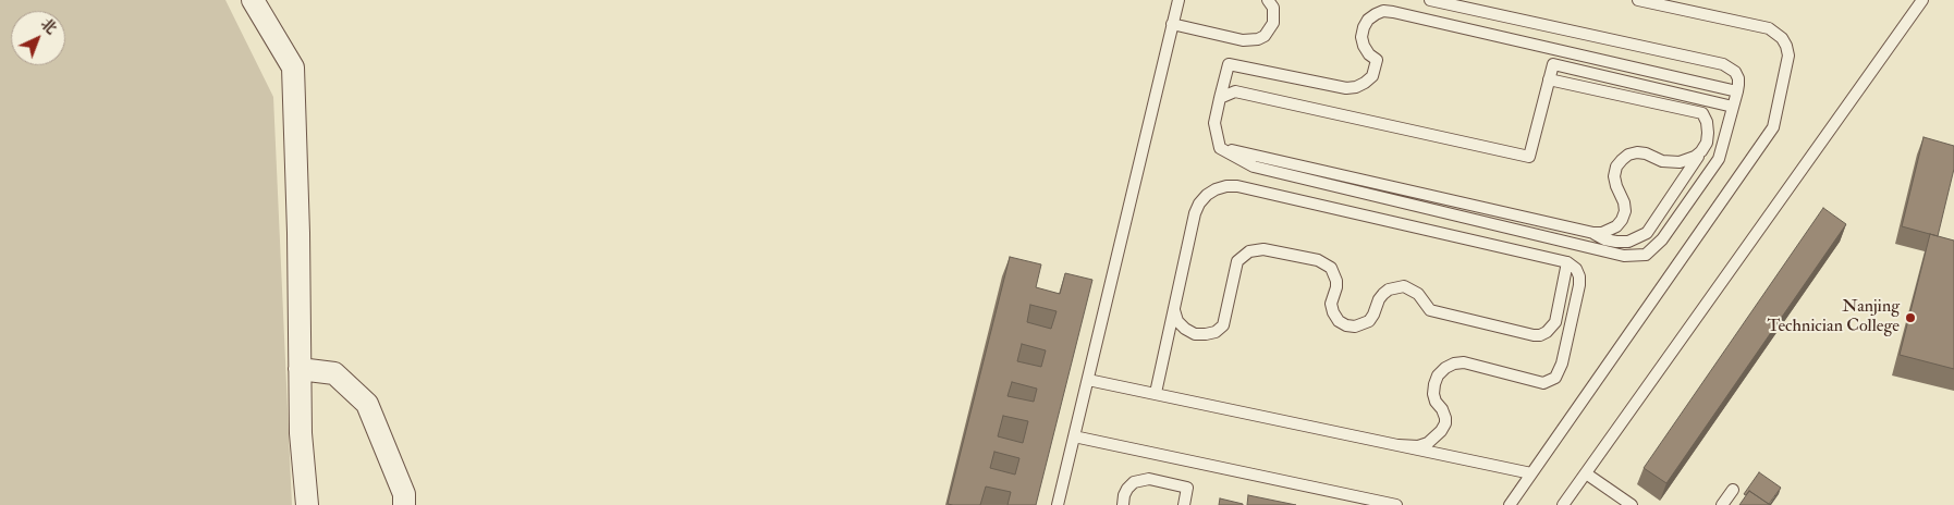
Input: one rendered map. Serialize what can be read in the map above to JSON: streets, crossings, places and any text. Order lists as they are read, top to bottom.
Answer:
{
  "places": ["Nanjing Technician College"],
  "north": "top right"
}
